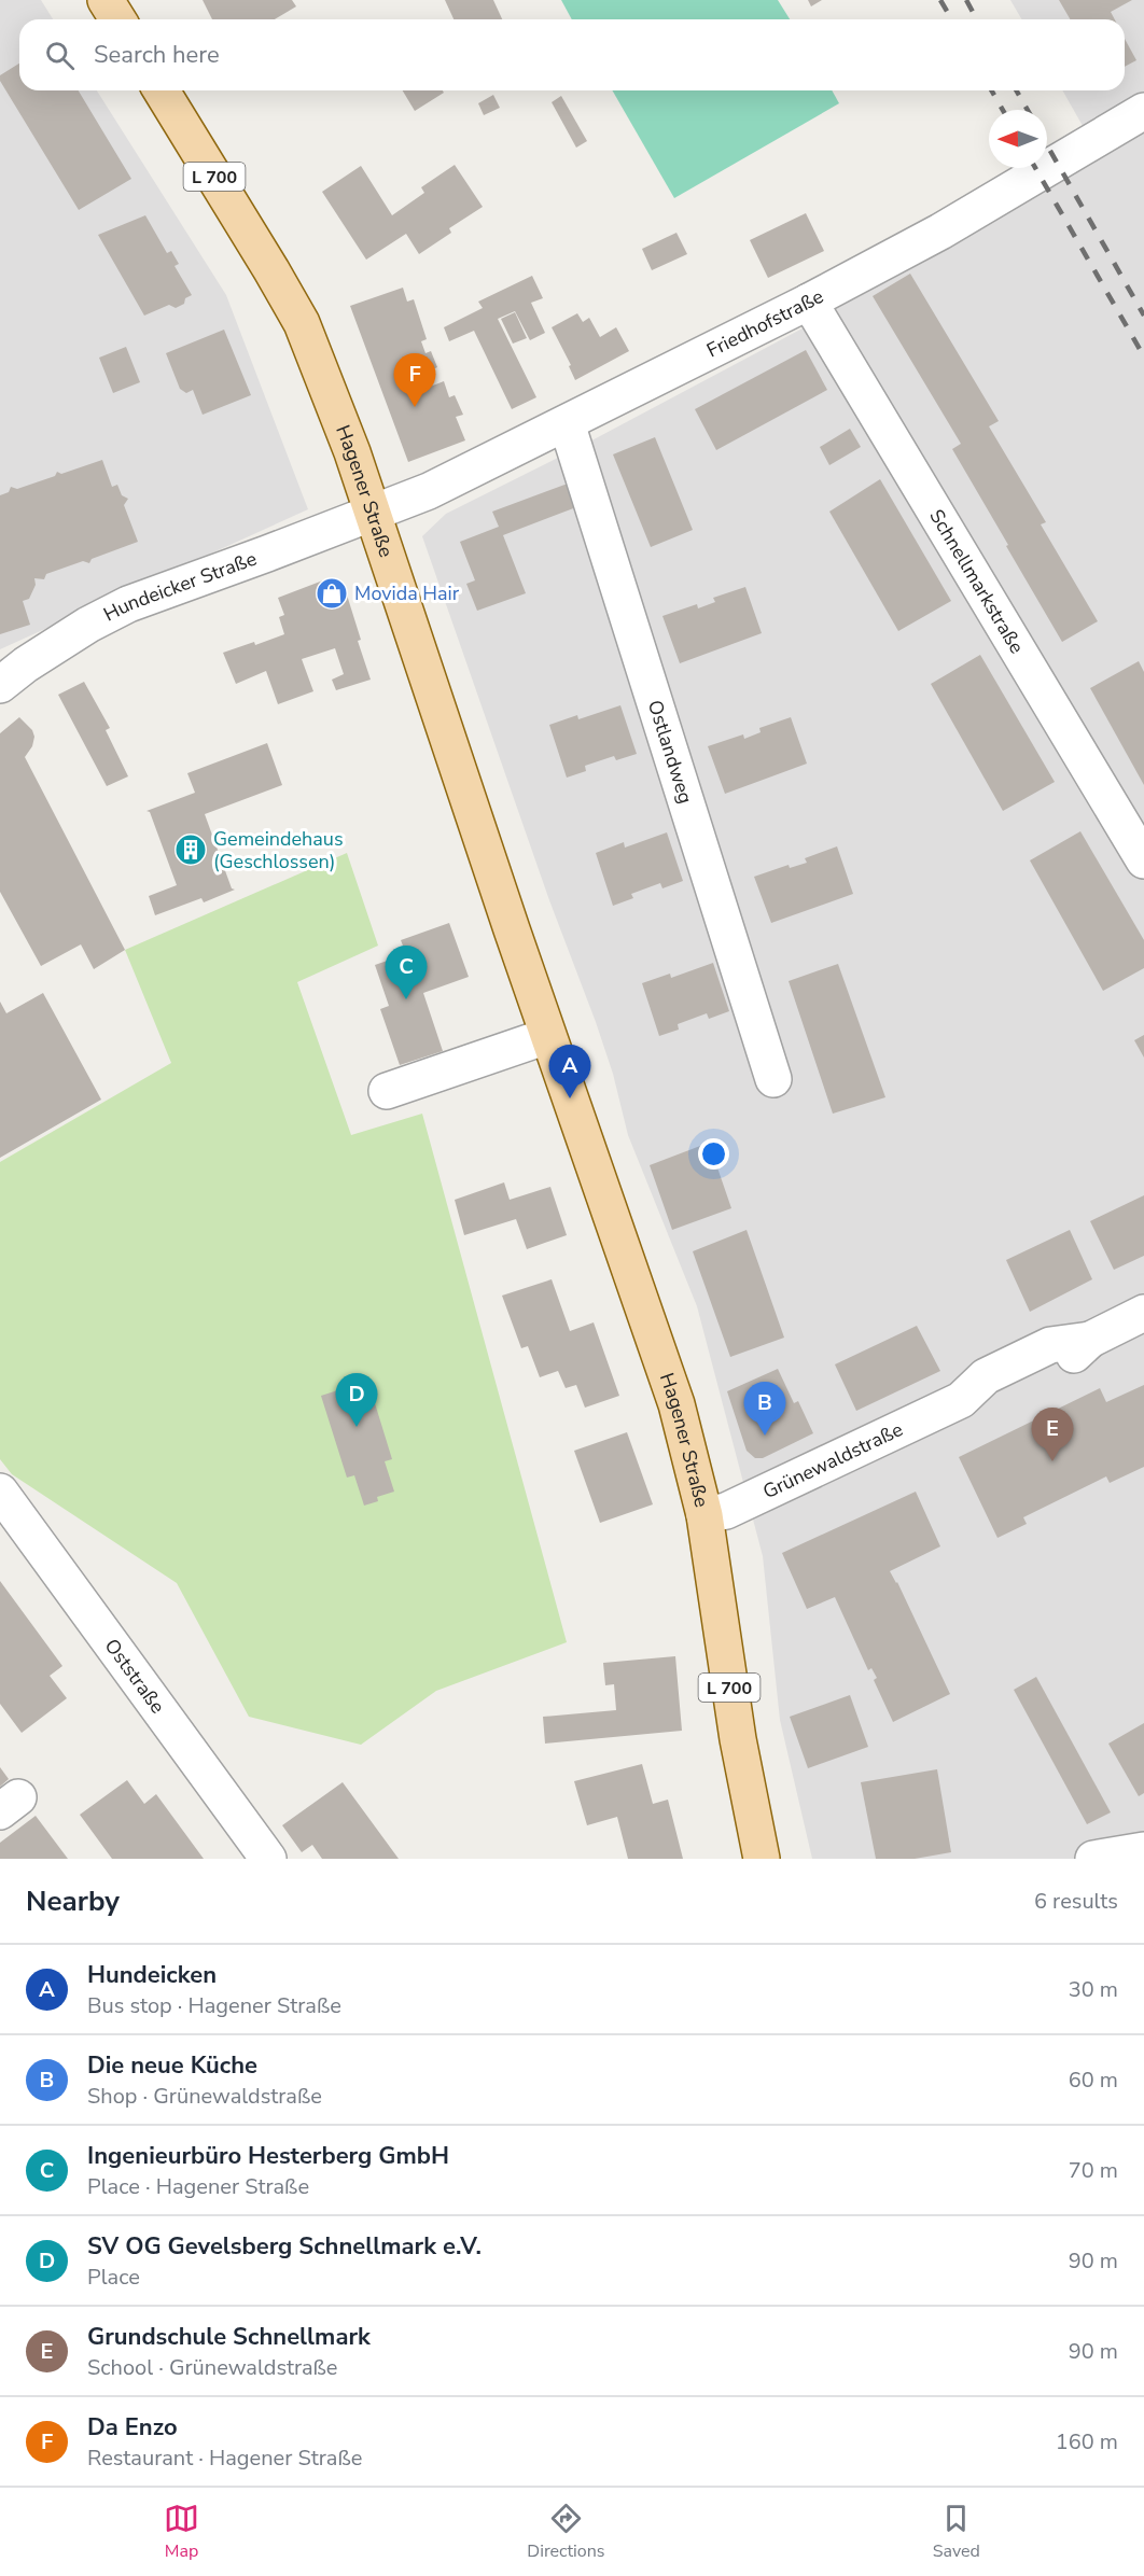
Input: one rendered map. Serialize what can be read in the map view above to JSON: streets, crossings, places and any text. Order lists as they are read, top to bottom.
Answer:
{
  "streets": {
    "main road": ["L 700", "Hagener Straße"],
    "street": [
      "Friedhofstraße",
      "Schnellmarkstraße",
      "Hundeicker Straße",
      "Ostlandweg",
      "Grünewaldstraße",
      "Oststraße"
    ]
  },
  "crossings": [
    ["Friedhofstraße", "Hagener Straße"],
    ["Friedhofstraße", "Schnellmarkstraße"],
    ["Friedhofstraße", "Hundeicker Straße"],
    ["Friedhofstraße", "Ostlandweg"],
    ["Hagener Straße", "Hundeicker Straße"],
    ["Hagener Straße", "Grünewaldstraße"]
  ],
  "places": {
    "shop": ["Movida Hair"],
    "building": ["Gemeindehaus (Geschlossen)"]
  },
  "north": "left",
  "page": {
    "search": "Search here",
    "pins": [
      "F",
      "C",
      "A",
      "D",
      "B",
      "E"
    ],
    "heading": ["Nearby", "6 results"],
    "list": [
      {
        "mark": "A",
        "name": "Hundeicken",
        "note": "Bus stop · Hagener Straße",
        "value": "30 m"
      },
      {
        "mark": "B",
        "name": "Die neue Küche",
        "note": "Shop · Grünewaldstraße",
        "value": "60 m"
      },
      {
        "mark": "C",
        "name": "Ingenieurbüro Hesterberg GmbH",
        "note": "Place · Hagener Straße",
        "value": "70 m"
      },
      {
        "mark": "D",
        "name": "SV OG Gevelsberg Schnellmark e.V.",
        "note": "Place",
        "value": "90 m"
      },
      {
        "mark": "E",
        "name": "Grundschule Schnellmark",
        "note": "School · Grünewaldstraße",
        "value": "90 m"
      },
      {
        "mark": "F",
        "name": "Da Enzo",
        "note": "Restaurant · Hagener Straße",
        "value": "160 m"
      }
    ],
    "nav": ["Map", "Directions", "Saved"]
  }
}
